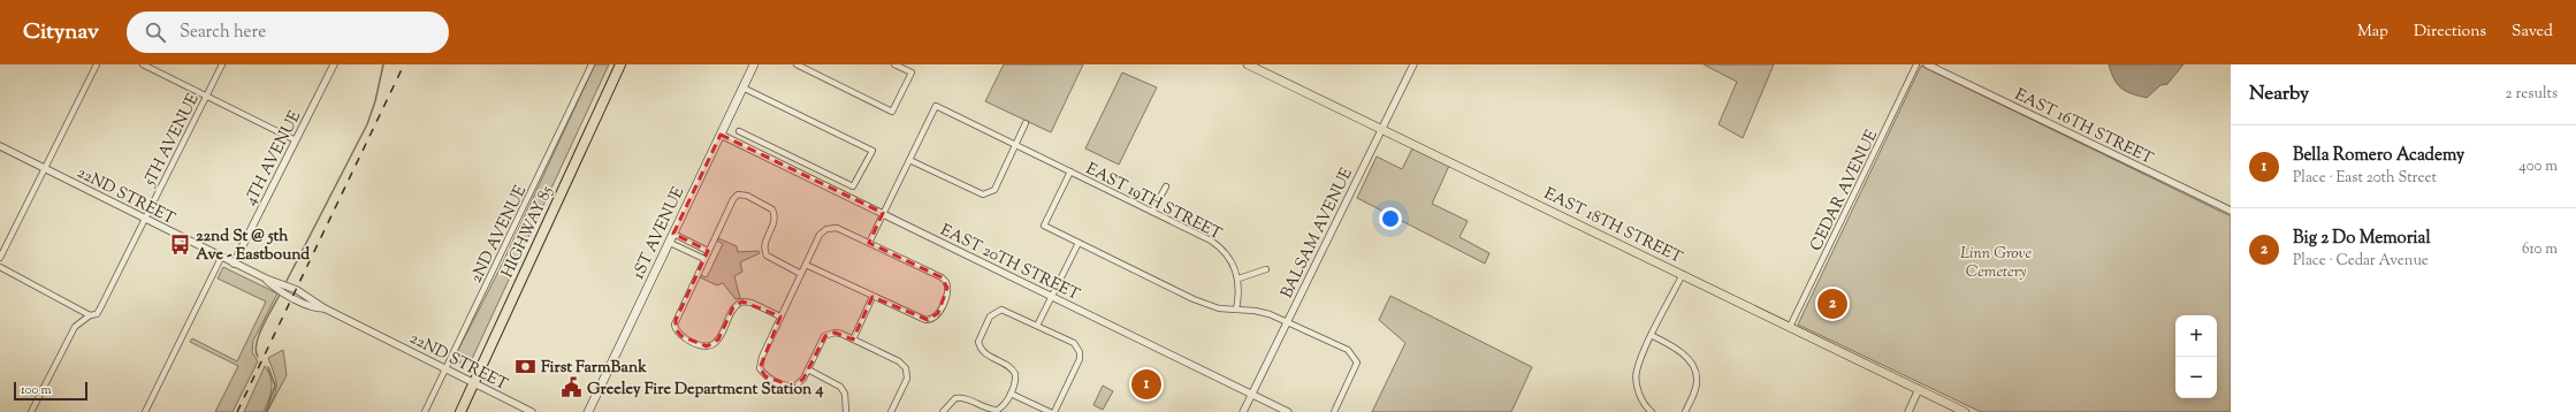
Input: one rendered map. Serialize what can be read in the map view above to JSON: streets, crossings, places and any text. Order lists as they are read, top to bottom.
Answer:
{
  "streets": {
    "highway": ["HIGHWAY 85"],
    "main road": ["EAST 18TH STREET", "1ST AVENUE"],
    "street": [
      "EAST 16TH STREET",
      "5TH AVENUE",
      "4TH AVENUE",
      "CEDAR AVENUE",
      "22ND STREET",
      "EAST 19TH STREET",
      "BALSAM AVENUE",
      "2ND AVENUE",
      "EAST 20TH STREET"
    ]
  },
  "crossings": [
    ["5TH AVENUE", "22ND STREET"],
    ["4TH AVENUE", "22ND STREET"],
    ["CEDAR AVENUE", "EAST 18TH STREET"],
    ["22ND STREET", "HIGHWAY 85"],
    ["22ND STREET", "2ND AVENUE"],
    ["EAST 18TH STREET", "BALSAM AVENUE"],
    ["1ST AVENUE", "EAST 20TH STREET"],
    ["BALSAM AVENUE", "EAST 20TH STREET"]
  ],
  "parks": ["Linn Grove Cemetery"],
  "places": {
    "bus stop": ["22nd St @ 5th Ave - Eastbound"],
    "bank": ["First FarmBank"],
    "public building": ["Greeley Fire Department Station 4"]
  },
  "scale_bar": "100 m",
  "page": {
    "header": "Citynav",
    "search": "Search here",
    "nav": ["Map", "Directions", "Saved"],
    "heading": ["Nearby", "2 results"],
    "list": [
      {
        "mark": "1",
        "name": "Bella Romero Academy",
        "note": "Place · East 20th Street",
        "value": "400 m"
      },
      {
        "mark": "2",
        "name": "Big 2 Do Memorial",
        "note": "Place · Cedar Avenue",
        "value": "610 m"
      }
    ],
    "pins": ["2", "1"],
    "map_buttons": ["+", "−"],
    "scale": "100 m"
  }
}
